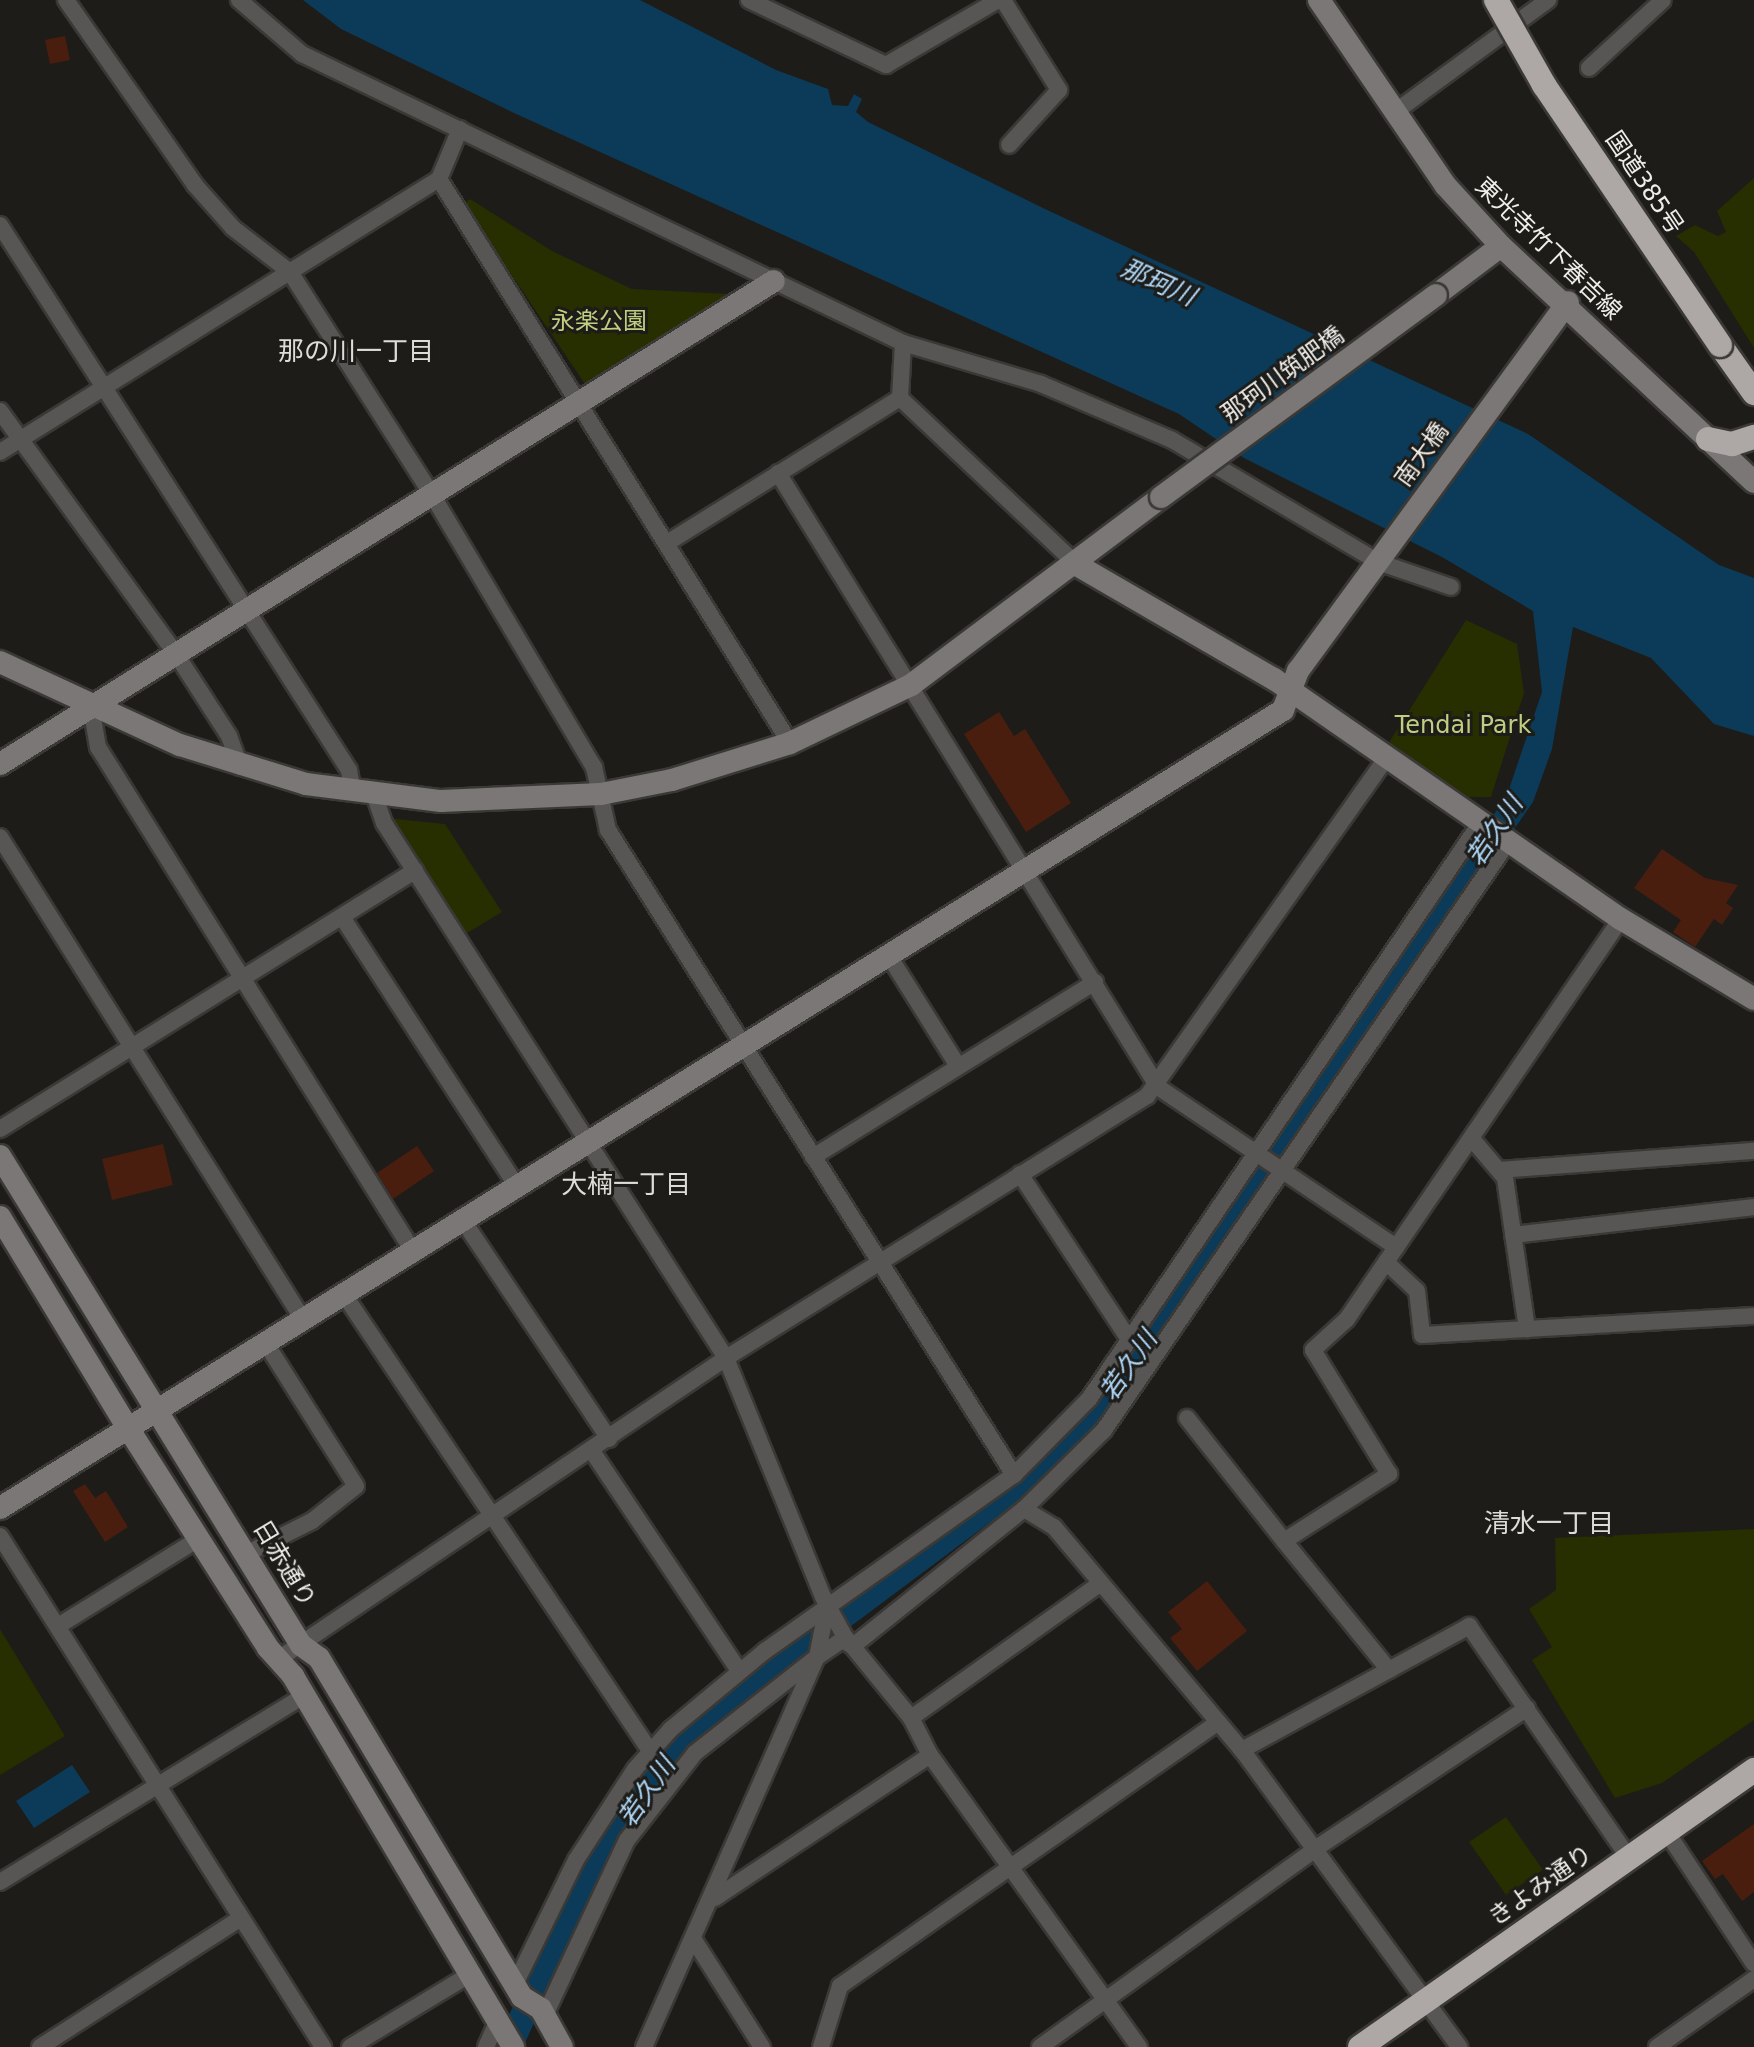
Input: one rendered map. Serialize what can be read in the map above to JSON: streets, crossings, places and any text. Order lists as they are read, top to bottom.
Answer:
{
  "streets": {
    "highway": ["国道385号", "きよみ通り"],
    "street": [
      "東光寺竹下春吉線",
      "那珂川筑肥橋",
      "南大橋",
      "日赤通り"
    ]
  },
  "crossings": [
    ["東光寺竹下春吉線", "那珂川筑肥橋"],
    ["東光寺竹下春吉線", "南大橋"],
    ["南大橋", "日赤通り"]
  ],
  "districts": ["那の川一丁目", "大楠一丁目", "清水一丁目"],
  "water": ["那珂川", "若久川"],
  "parks": ["永楽公園", "Tendai Park"]
}
